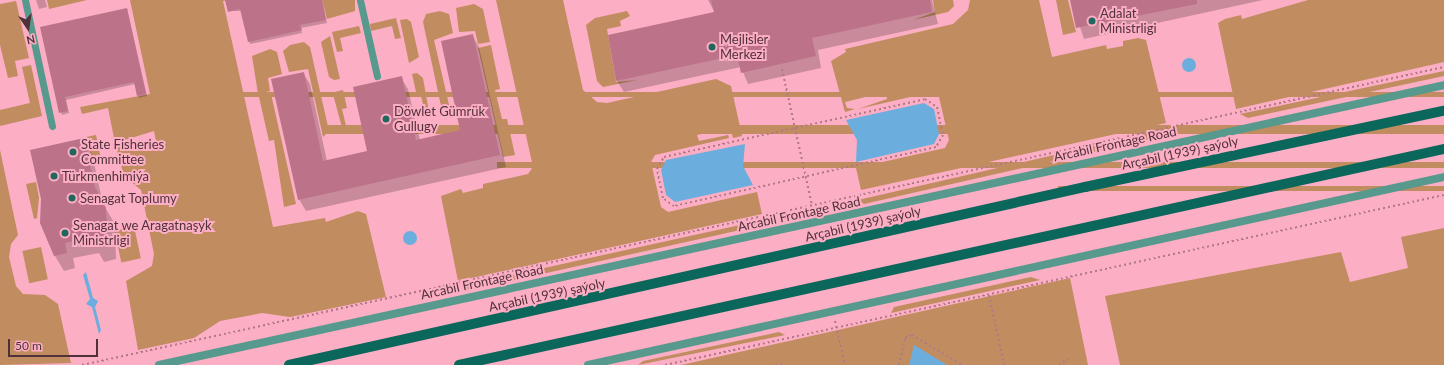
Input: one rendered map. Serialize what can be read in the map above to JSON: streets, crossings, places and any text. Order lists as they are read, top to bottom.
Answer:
{
  "streets": {
    "main road": ["Arçabil (1939) şaýoly"],
    "street": ["Arcabil Frontage Road"]
  },
  "places": [
    "Adalat Ministrligi",
    "Mejlisler Merkezi",
    "Döwlet Gümrük Gullugy",
    "State Fisheries Committee",
    "Türkmenhimiýa",
    "Senagat Toplumy",
    "Senagat we Aragatnaşyk Ministrligi"
  ],
  "scale_bar": "50 m",
  "north": "bottom"
}
